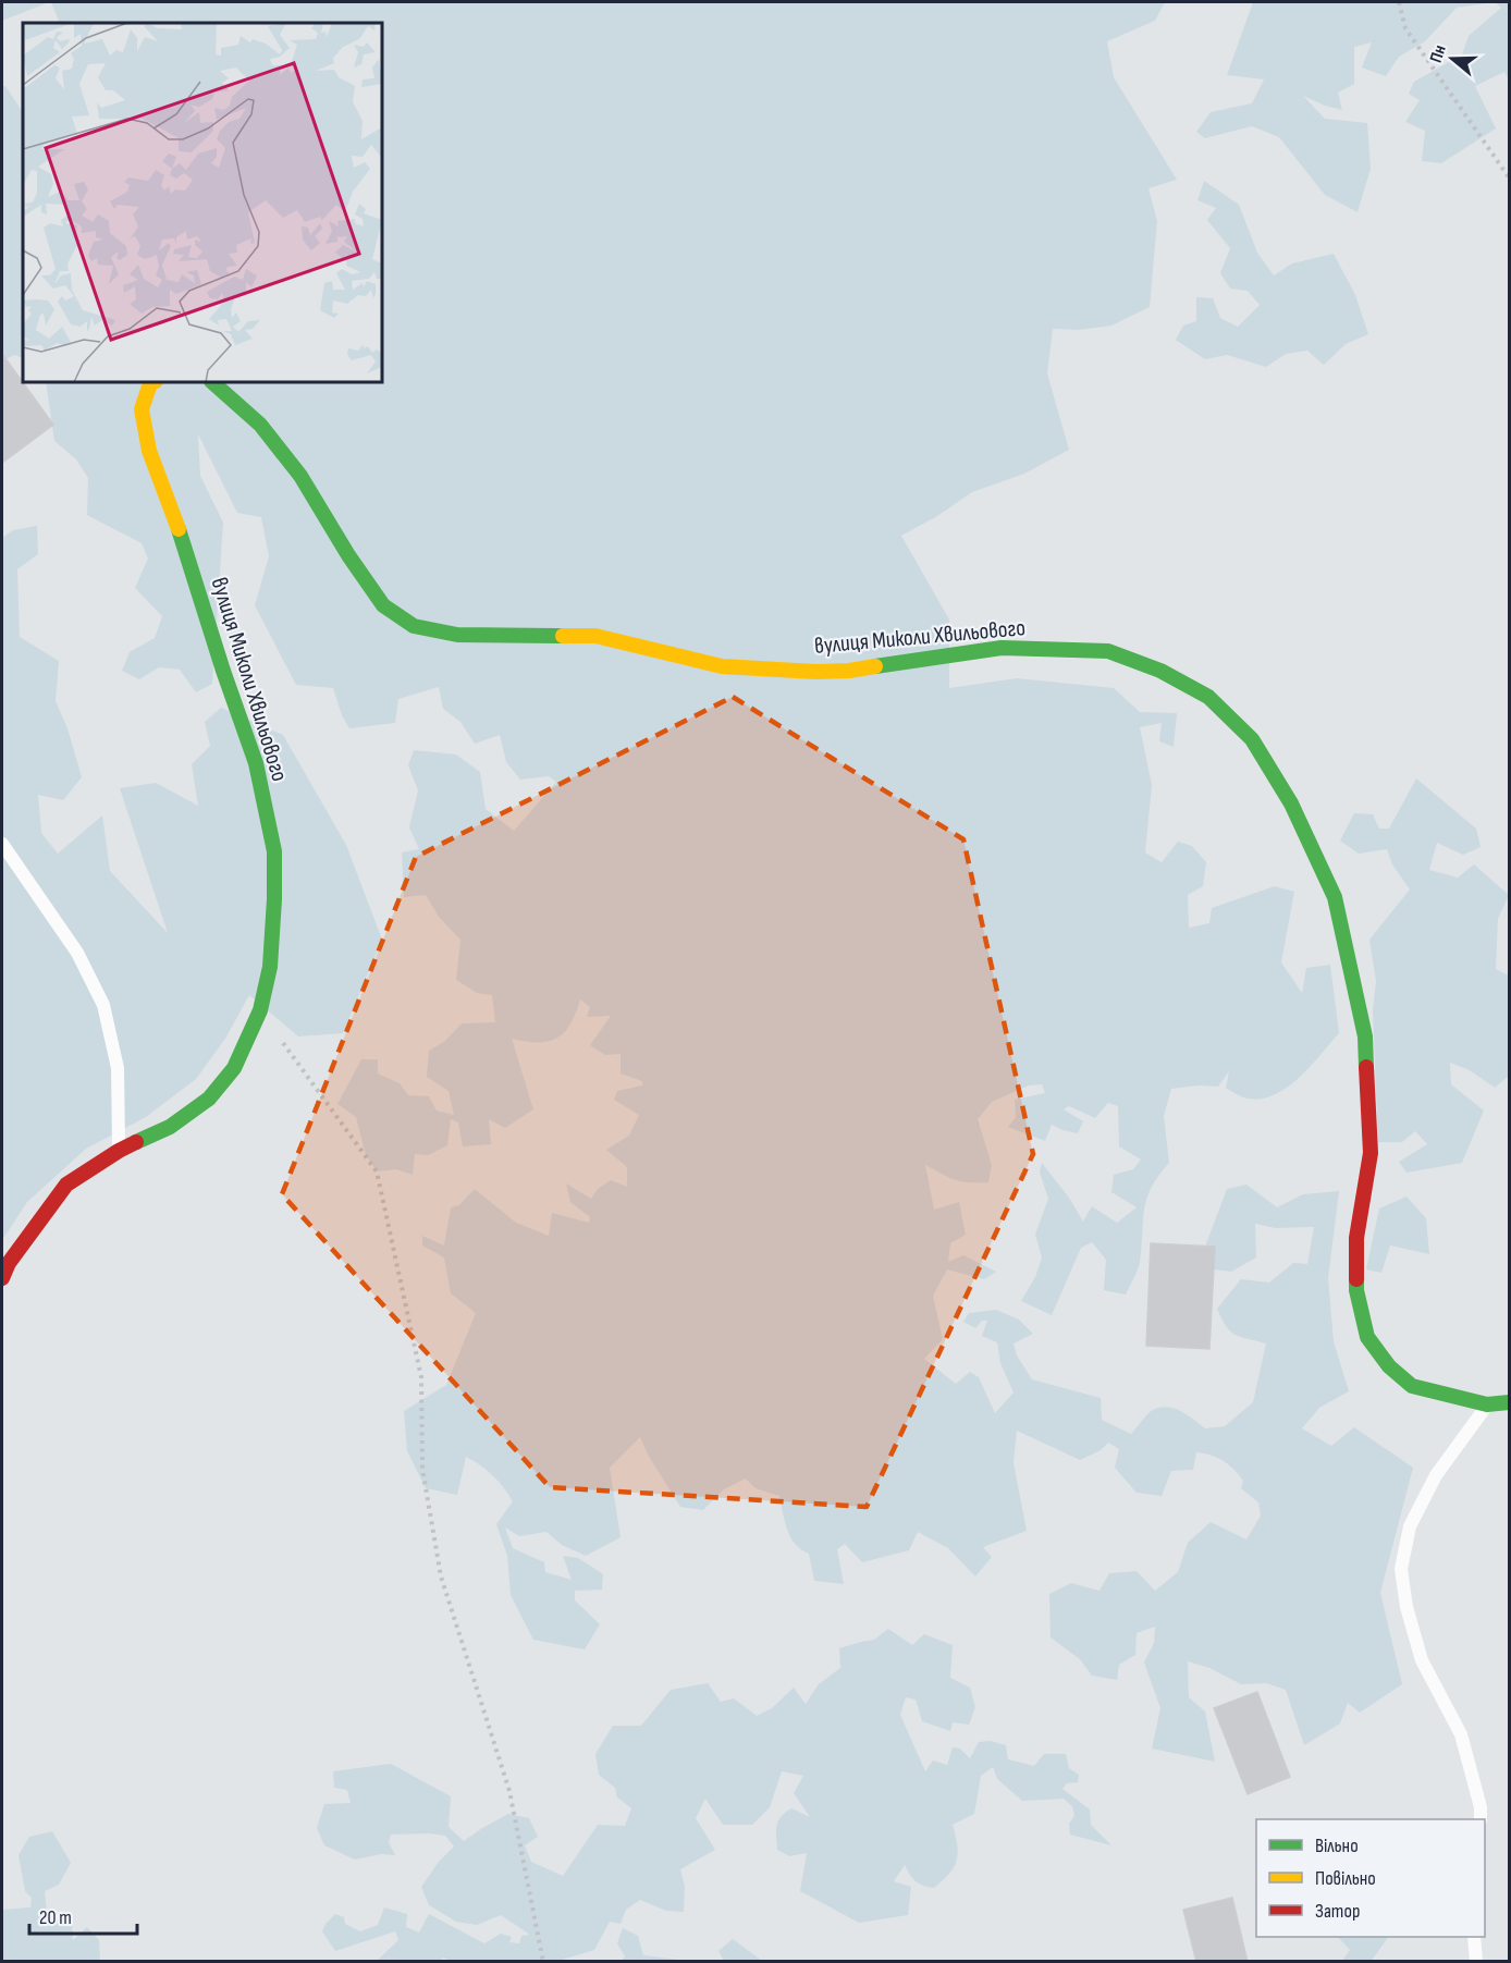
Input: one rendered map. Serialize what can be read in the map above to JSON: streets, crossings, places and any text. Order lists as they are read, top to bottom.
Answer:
{
  "streets": {
    "street": ["вулиця Миколи Хвильового"]
  },
  "legend": ["Вільно", "Повільно", "Затор"],
  "scale_bar": "20 m",
  "north": "left"
}
